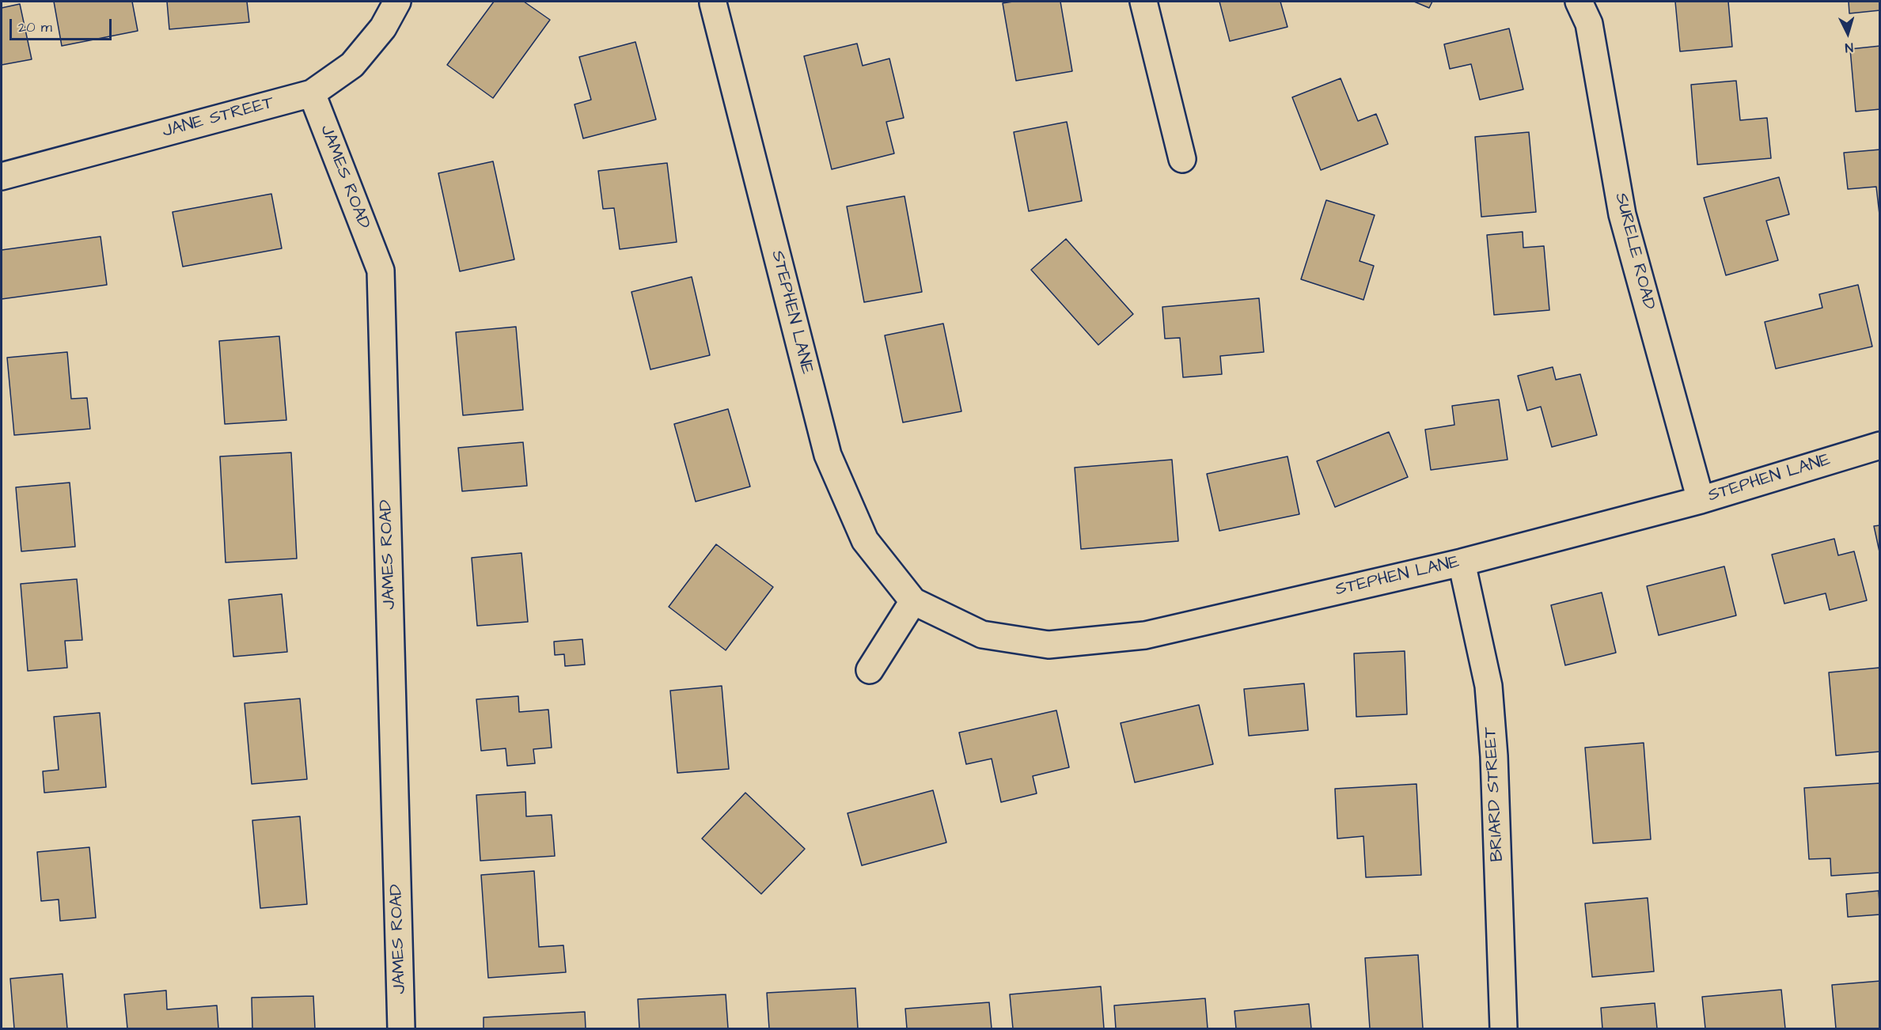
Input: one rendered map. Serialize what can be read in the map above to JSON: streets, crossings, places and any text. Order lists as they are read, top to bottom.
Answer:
{
  "streets": {
    "street": [
      "JANE STREET",
      "JAMES ROAD",
      "SURELE ROAD",
      "STEPHEN LANE",
      "BRIARD STREET"
    ]
  },
  "crossings": [
    ["JANE STREET", "JAMES ROAD"],
    ["SURELE ROAD", "STEPHEN LANE"],
    ["STEPHEN LANE", "BRIARD STREET"]
  ],
  "scale_bar": "20 m",
  "north": "bottom"
}
